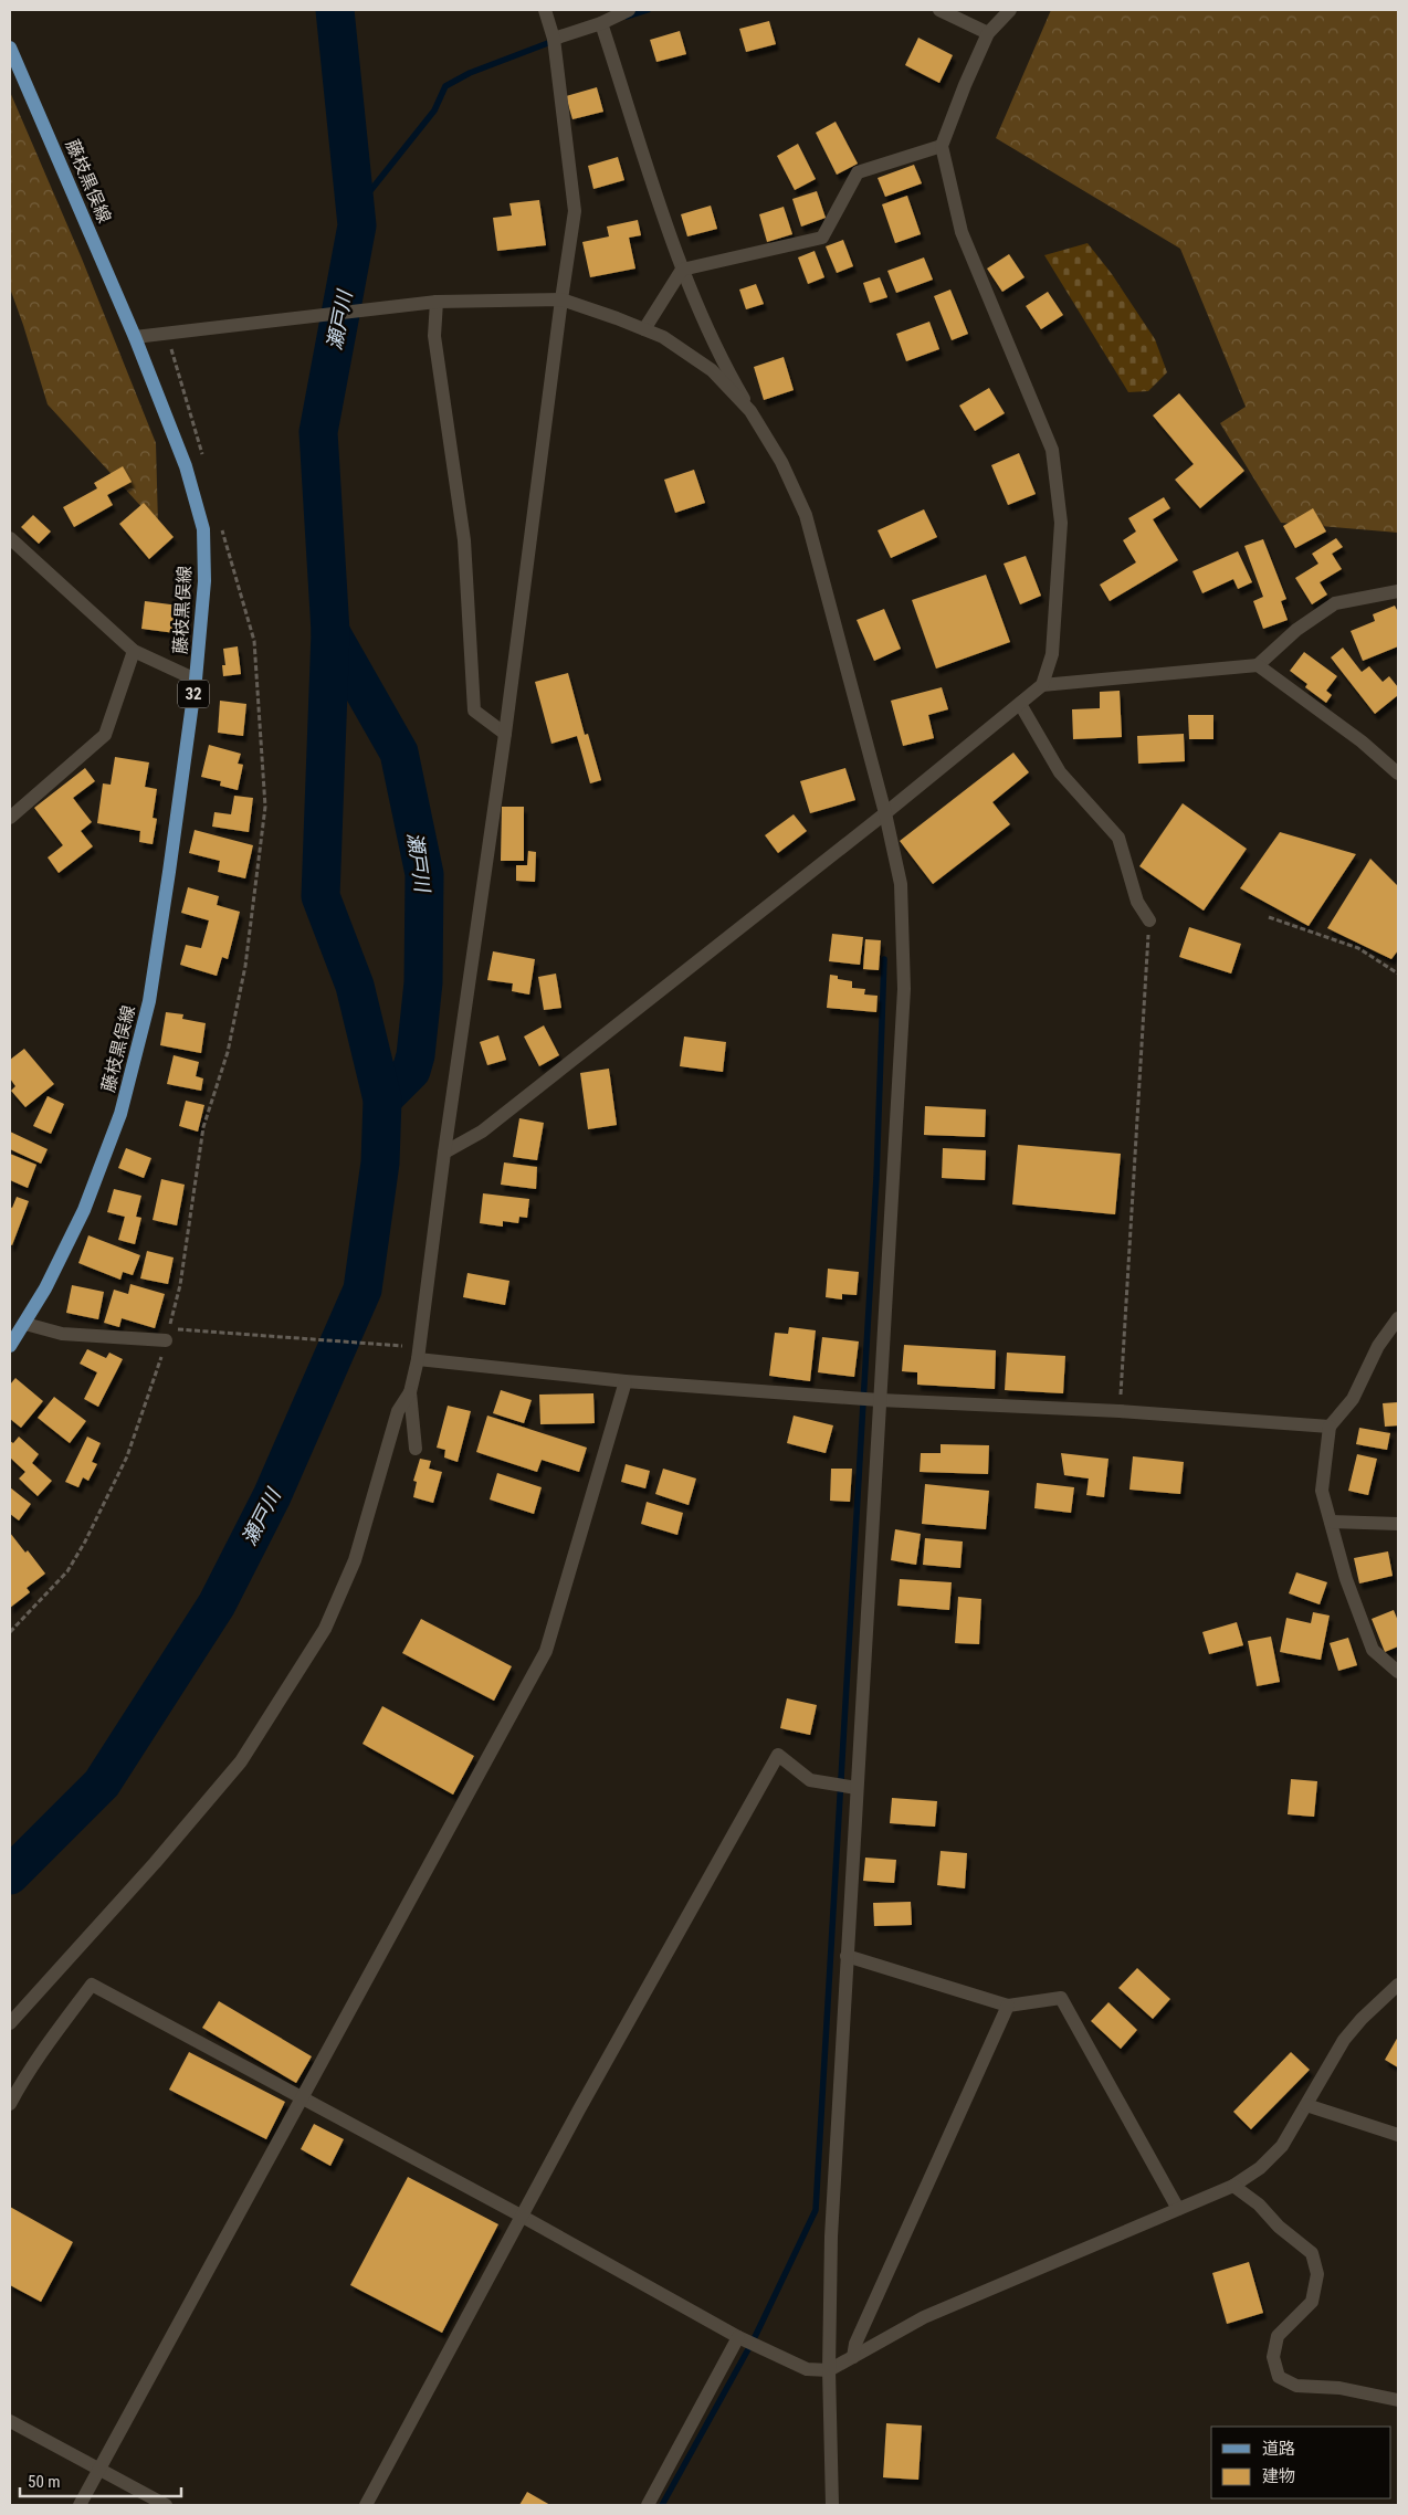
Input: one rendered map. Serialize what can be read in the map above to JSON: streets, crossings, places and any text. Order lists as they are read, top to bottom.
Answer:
{
  "streets": {
    "main road": ["藤枝黒俣線", "32"]
  },
  "water": ["瀬戸川"],
  "legend": ["道路", "建物"],
  "scale_bar": "50 m"
}
